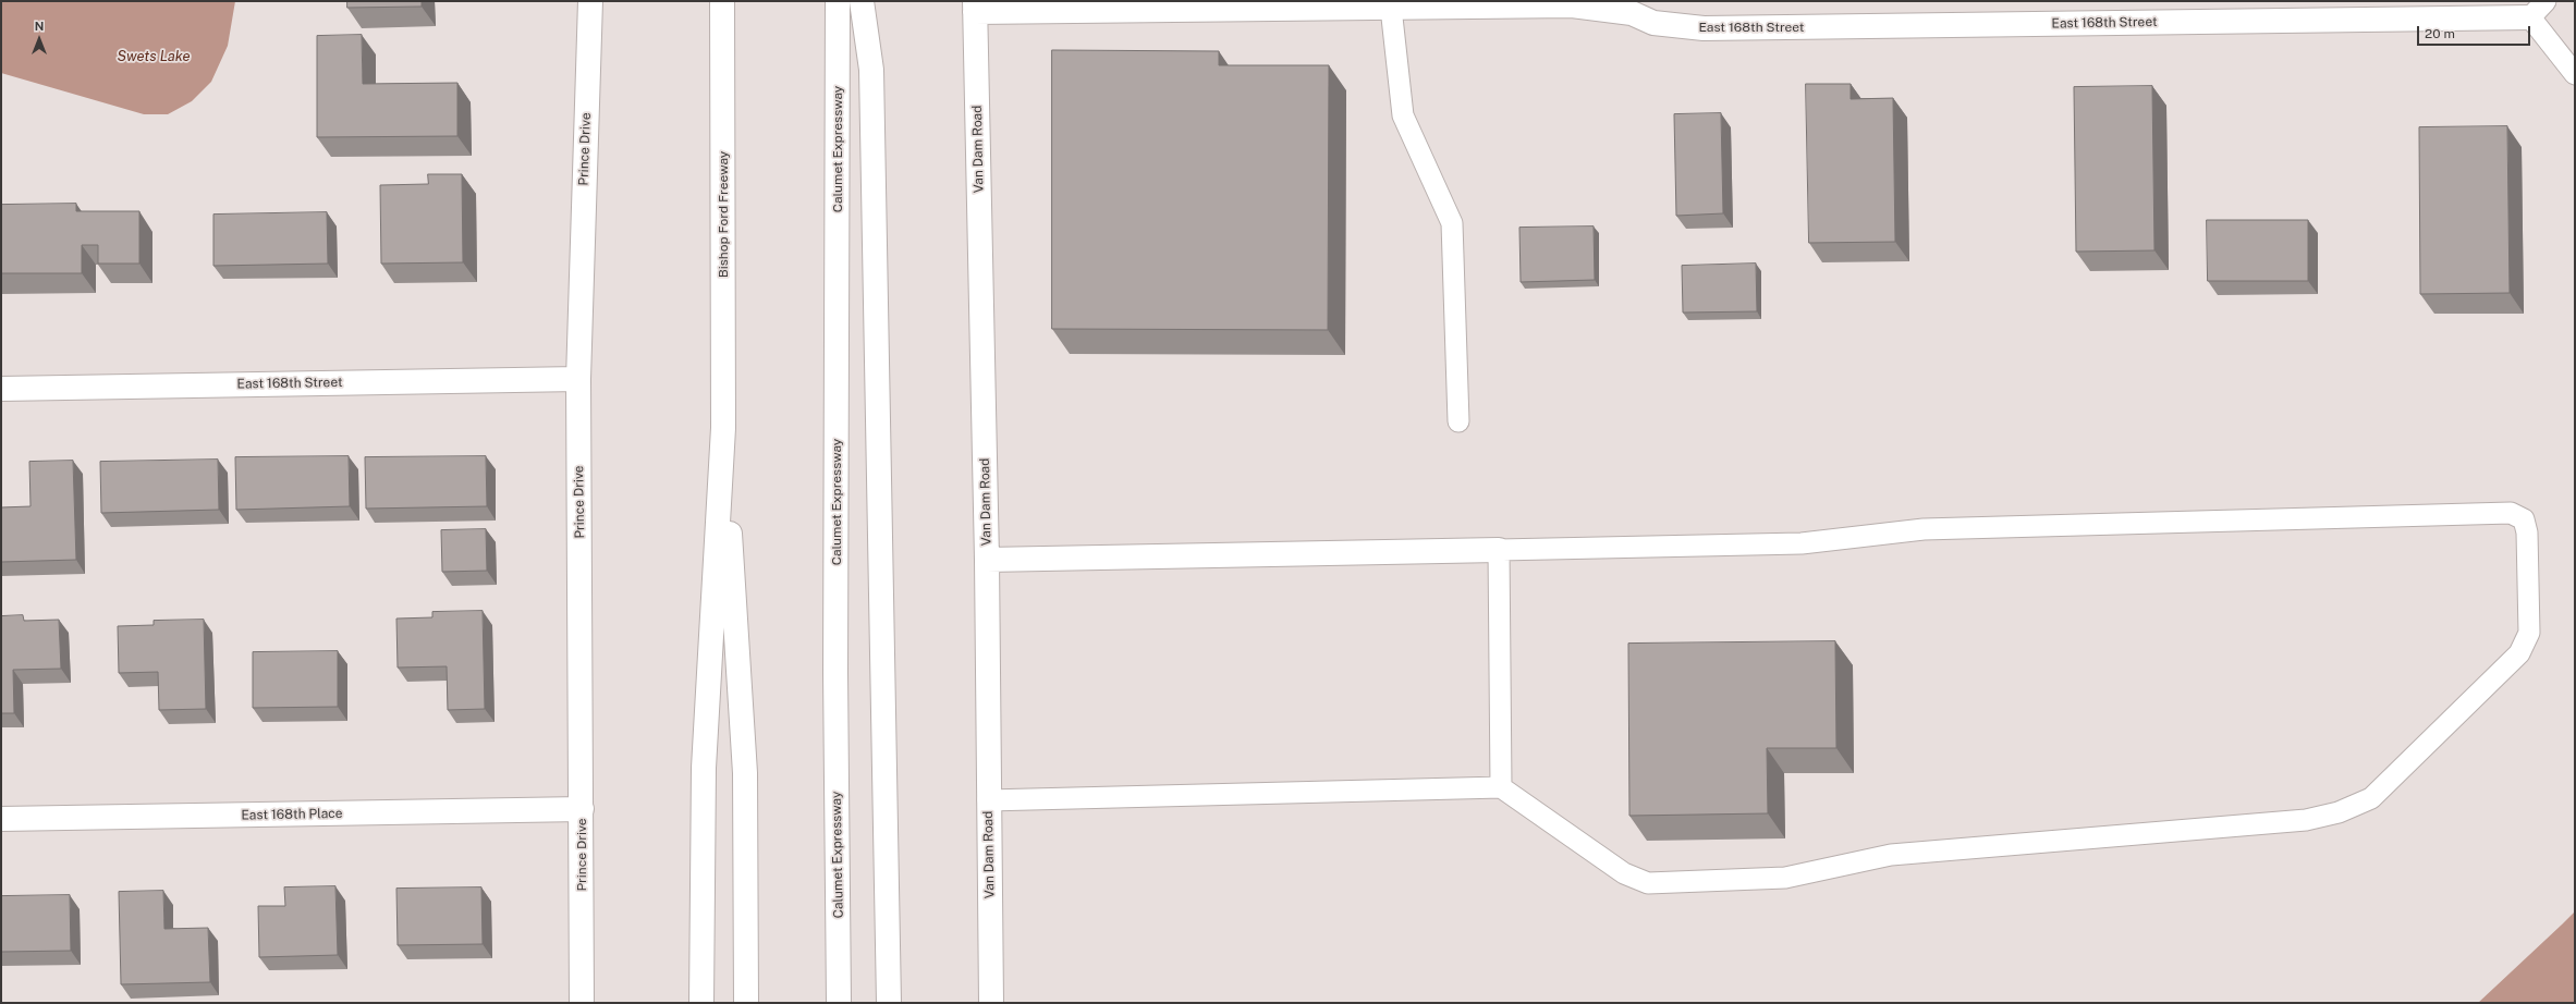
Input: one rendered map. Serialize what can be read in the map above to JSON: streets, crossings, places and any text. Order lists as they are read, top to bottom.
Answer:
{
  "streets": {
    "main road": [
      "East 168th Street",
      "Prince Drive",
      "Calumet Expressway",
      "Van Dam Road",
      "Bishop Ford Freeway",
      "East 168th Place"
    ]
  },
  "crossings": [
    ["East 168th Street", "Prince Drive"],
    ["East 168th Street", "Van Dam Road"],
    ["Prince Drive", "East 168th Place"]
  ],
  "water": ["Swets Lake"],
  "scale_bar": "20 m",
  "north": "top"
}
